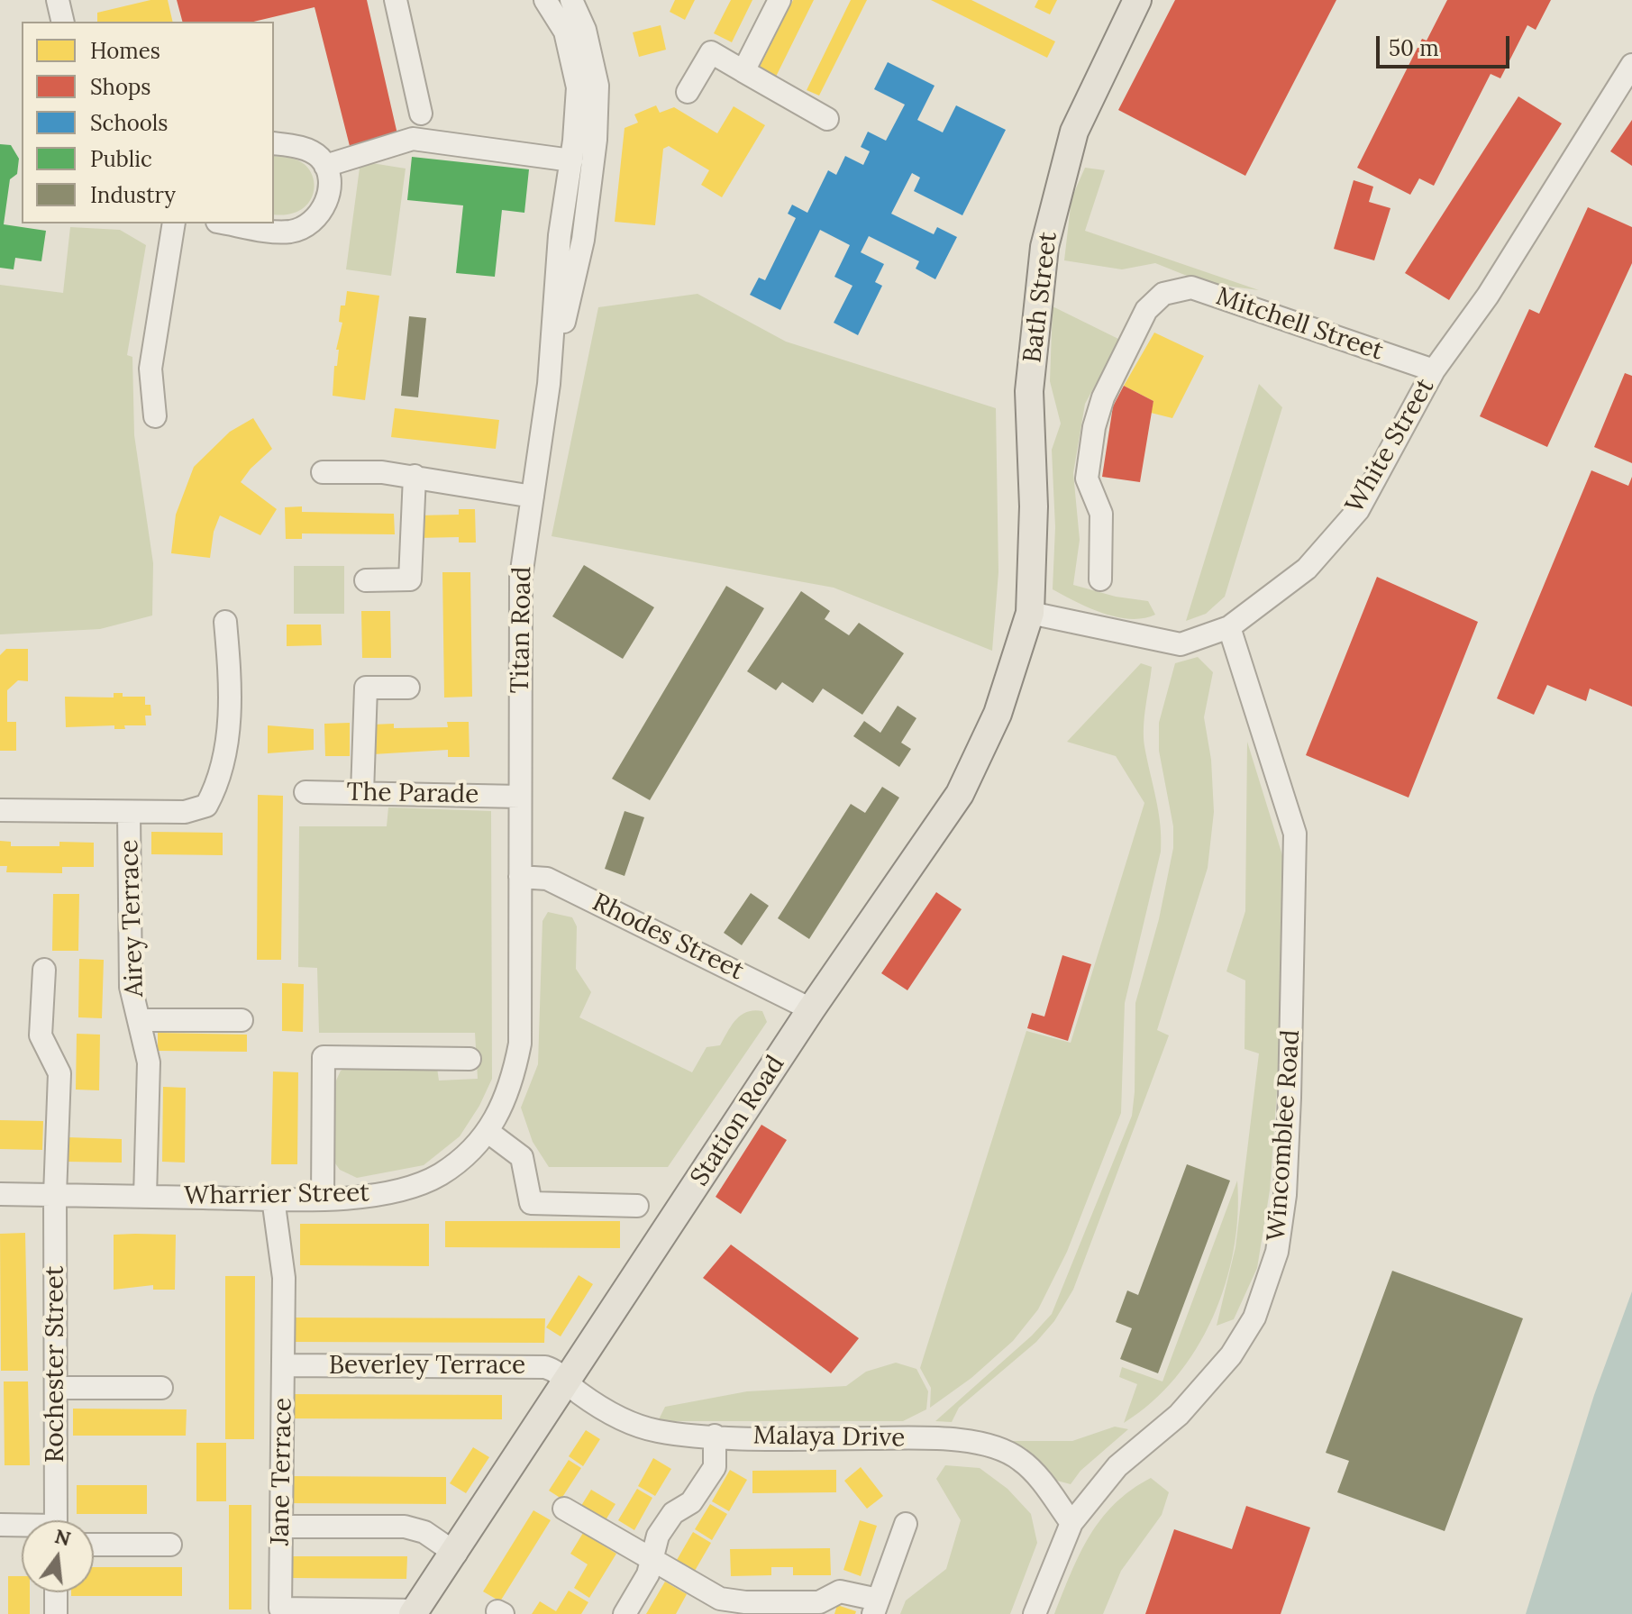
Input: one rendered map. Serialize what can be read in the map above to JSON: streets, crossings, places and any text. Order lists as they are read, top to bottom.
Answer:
{
  "streets": {
    "main road": ["Bath Street", "Station Road"],
    "street": [
      "Mitchell Street",
      "White Street",
      "Titan Road",
      "The Parade",
      "Airey Terrace",
      "Rhodes Street",
      "Wincomblee Road",
      "Wharrier Street",
      "Rochester Street",
      "Beverley Terrace",
      "Malaya Drive",
      "Jane Terrace"
    ]
  },
  "crossings": [
    ["Bath Street", "White Street"],
    ["Bath Street", "Station Road"],
    ["Mitchell Street", "White Street"],
    ["White Street", "Station Road"],
    ["White Street", "Wincomblee Road"],
    ["Titan Road", "The Parade"],
    ["Titan Road", "Rhodes Street"],
    ["Titan Road", "Wharrier Street"],
    ["Airey Terrace", "Wharrier Street"],
    ["Rhodes Street", "Station Road"],
    ["Rhodes Street", "Wharrier Street"],
    ["Station Road", "Beverley Terrace"],
    ["Station Road", "Malaya Drive"],
    ["Station Road", "Jane Terrace"],
    ["Wincomblee Road", "Malaya Drive"],
    ["Wharrier Street", "Rochester Street"],
    ["Wharrier Street", "Jane Terrace"],
    ["Beverley Terrace", "Malaya Drive"],
    ["Beverley Terrace", "Jane Terrace"]
  ],
  "legend": [
    "Homes",
    "Shops",
    "Schools",
    "Public",
    "Industry"
  ],
  "scale_bar": "50 m",
  "north": "top"
}
